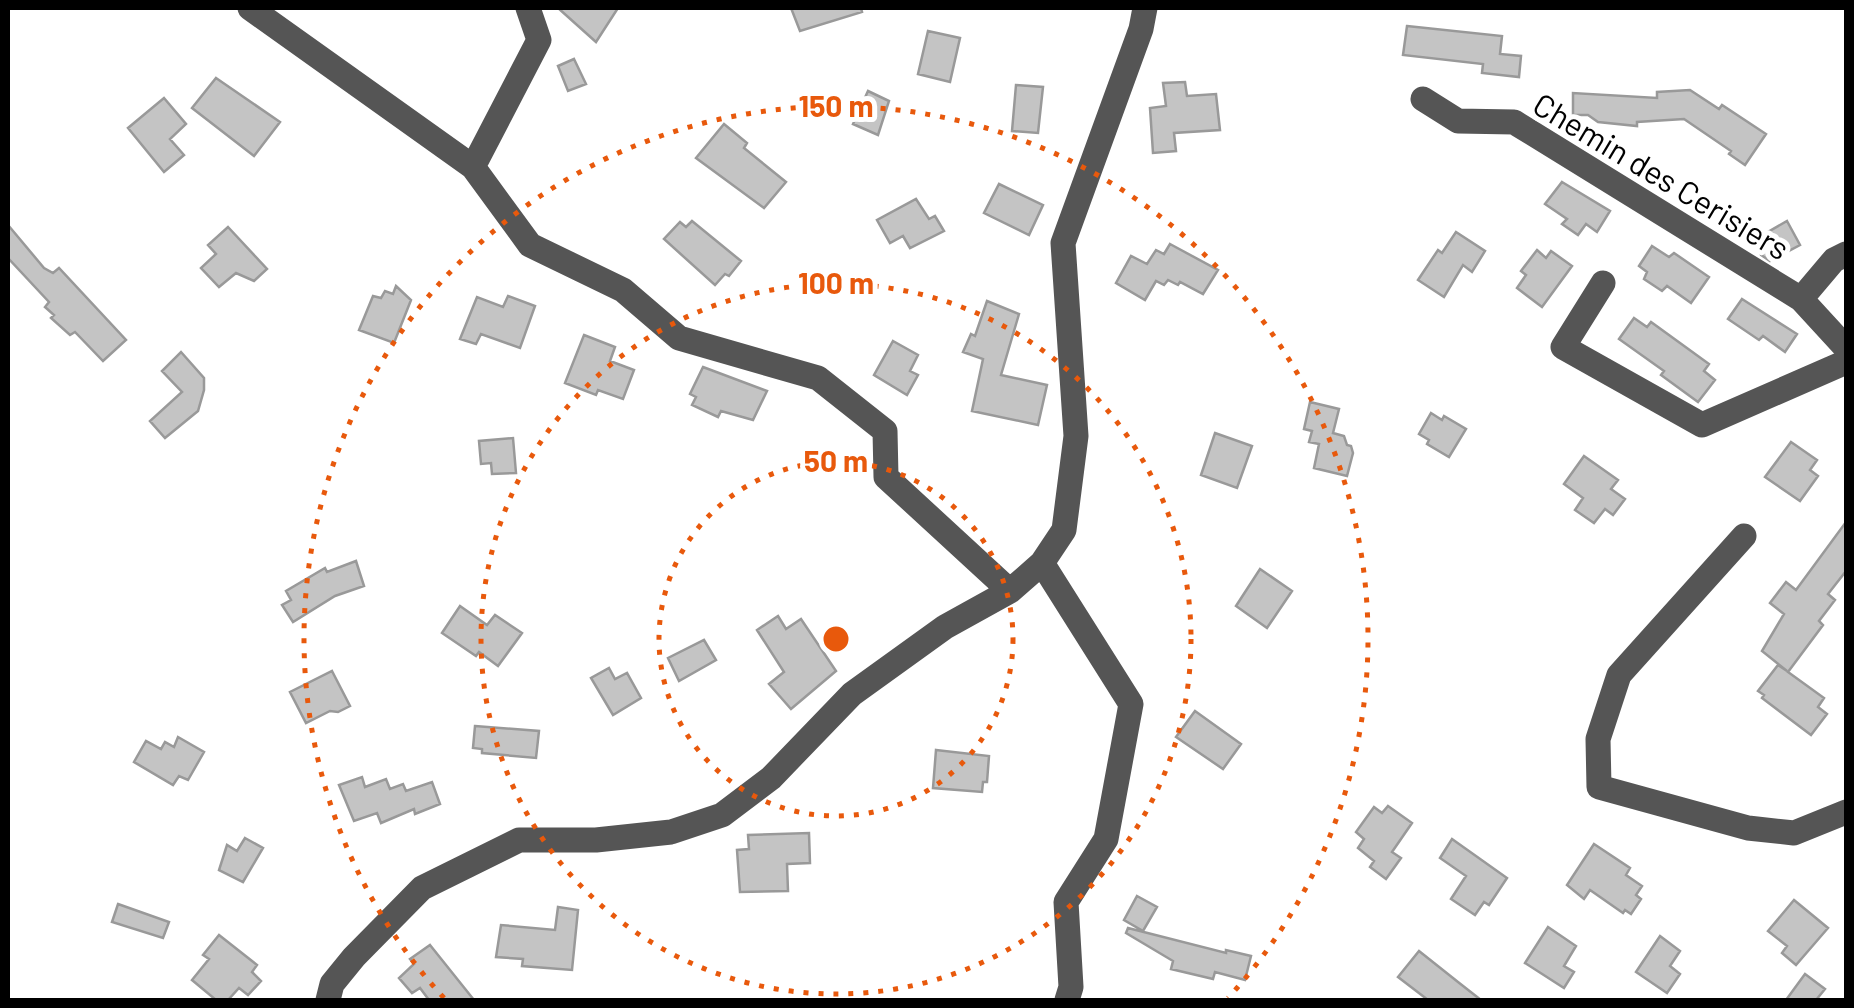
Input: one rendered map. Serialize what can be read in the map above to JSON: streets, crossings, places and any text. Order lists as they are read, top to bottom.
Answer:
{
  "streets": {
    "street": ["Chemin des Cerisiers"]
  },
  "rings": ["150 m", "100 m", "50 m"]
}
